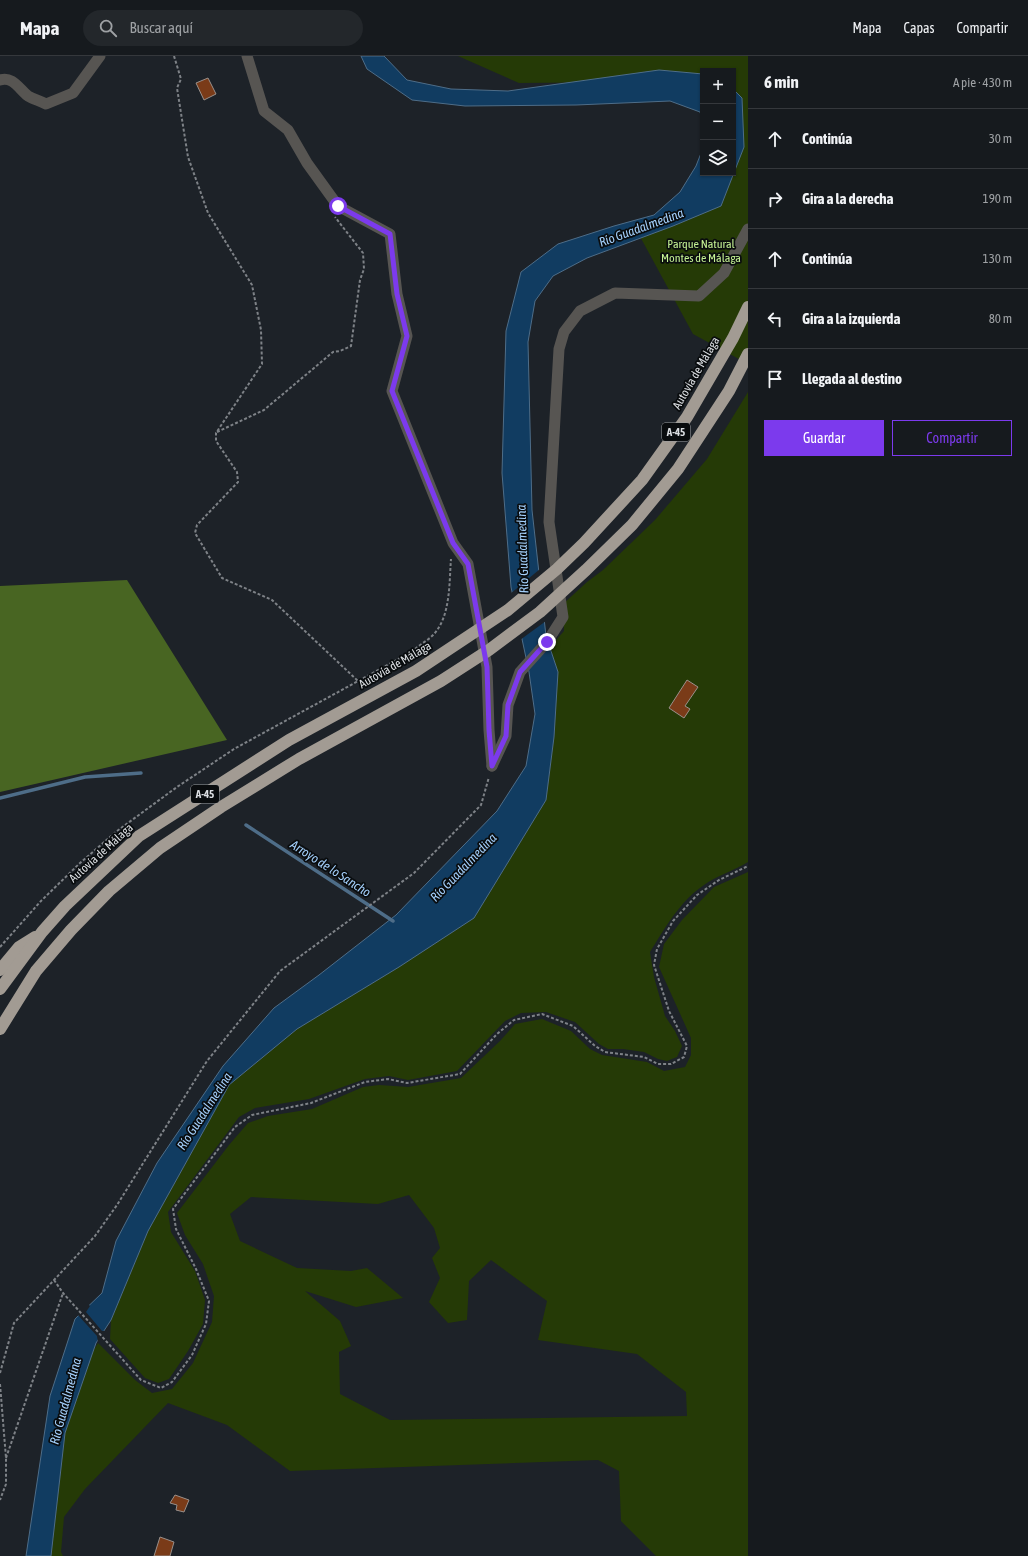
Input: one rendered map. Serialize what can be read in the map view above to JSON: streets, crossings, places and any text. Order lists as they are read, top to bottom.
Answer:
{
  "streets": {
    "highway": ["Autovía de Málaga", "A-45"]
  },
  "water": ["Río Guadalmedina", "Arroyo de lo Sancho"],
  "parks": ["Parque Natural Montes de Málaga"],
  "page": {
    "header": "Mapa",
    "search": "Buscar aquí",
    "nav": ["Mapa", "Capas", "Compartir"],
    "heading": ["6 min", "A pie · 430 m"],
    "map_buttons": ["+", "−"],
    "list": [
      ["Continúa", "30 m"],
      ["Gira a la derecha", "190 m"],
      ["Continúa", "130 m"],
      ["Gira a la izquierda", "80 m"],
      "Llegada al destino"
    ],
    "buttons": ["Guardar", "Compartir"]
  }
}
